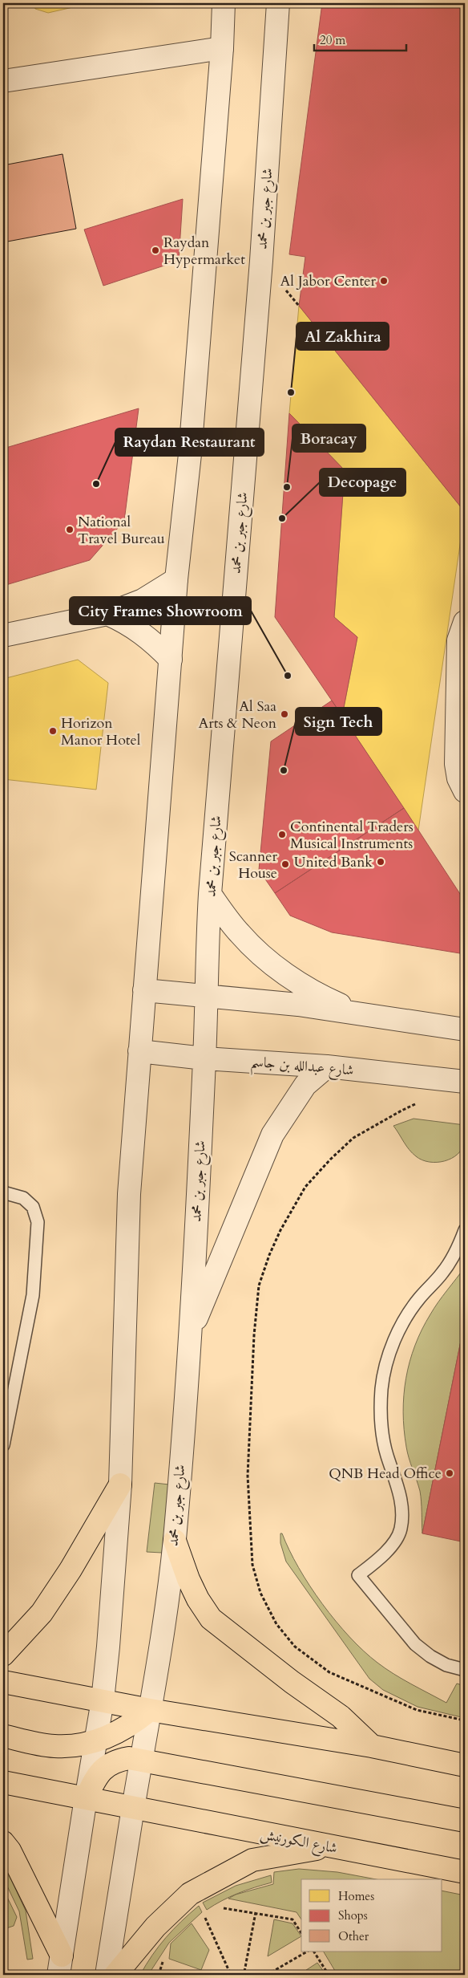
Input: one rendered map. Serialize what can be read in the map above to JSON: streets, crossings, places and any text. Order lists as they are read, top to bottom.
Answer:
{
  "streets": {
    "highway": ["شارع الكورنيش"],
    "street": ["شارع جبر بن محمد", "شارع عبدالله بن جاسم"]
  },
  "crossings": [
    ["شارع جبر بن محمد", "شارع عبدالله بن جاسم"]
  ],
  "places": [
    "Raydan Hypermarket",
    "Al Jabor Center",
    "Al Zakhira",
    "Raydan Restaurant",
    "Boracay",
    "Decopage",
    "National Travel Bureau",
    "City Frames Showroom",
    "Al Saa Arts & Neon",
    "Horizon Manor Hotel",
    "Sign Tech",
    "Continental Traders Musical Instruments",
    "United Bank",
    "Scanner House",
    "QNB Head Office"
  ],
  "legend": ["Homes", "Shops", "Other"],
  "scale_bar": "20 m"
}
